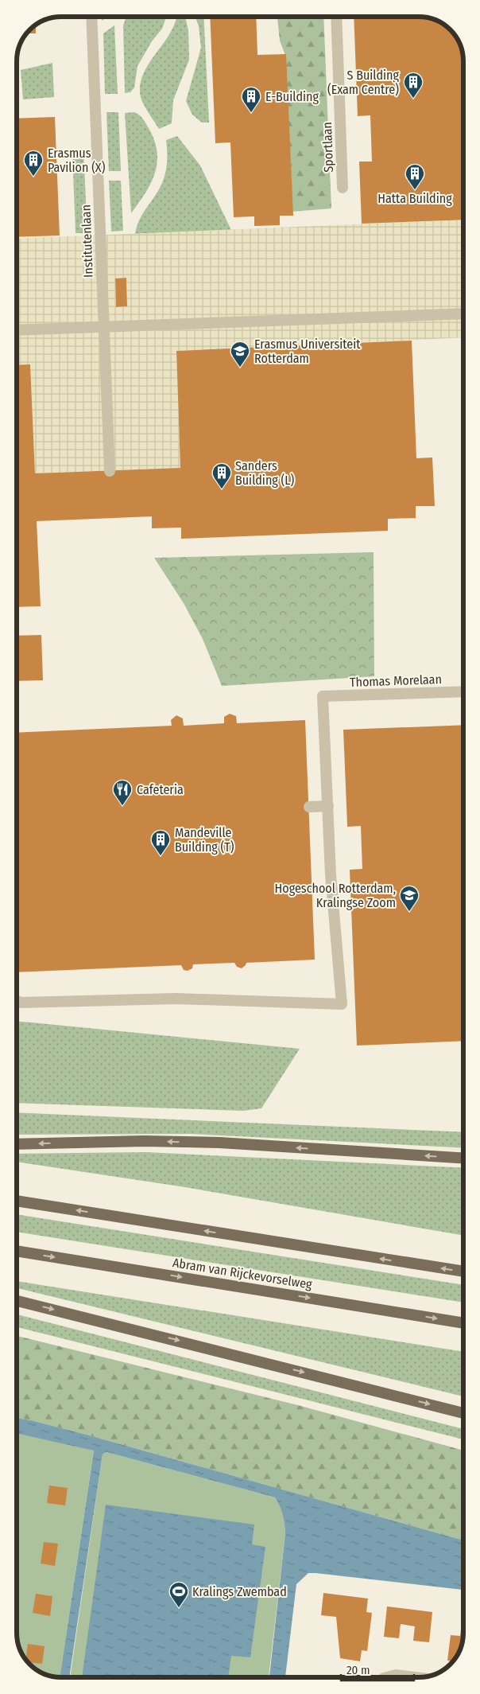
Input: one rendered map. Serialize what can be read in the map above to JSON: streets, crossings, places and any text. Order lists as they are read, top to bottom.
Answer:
{
  "streets": {
    "main road": ["Abram van Rijckevorselweg"],
    "street": ["Sportlaan", "Institutenlaan", "Thomas Morelaan"]
  },
  "places": {
    "building": [
      "S Building (Exam Centre)",
      "E-Building",
      "Erasmus Pavilion (X)",
      "Hatta Building",
      "Sanders Building (L)",
      "Mandeville Building (T)"
    ],
    "school or university": ["Erasmus Universiteit Rotterdam", "Hogeschool Rotterdam, Kralingse Zoom"],
    "restaurant": ["Cafeteria"],
    "sports": ["Kralings Zwembad"]
  },
  "scale_bar": "20 m"
}
